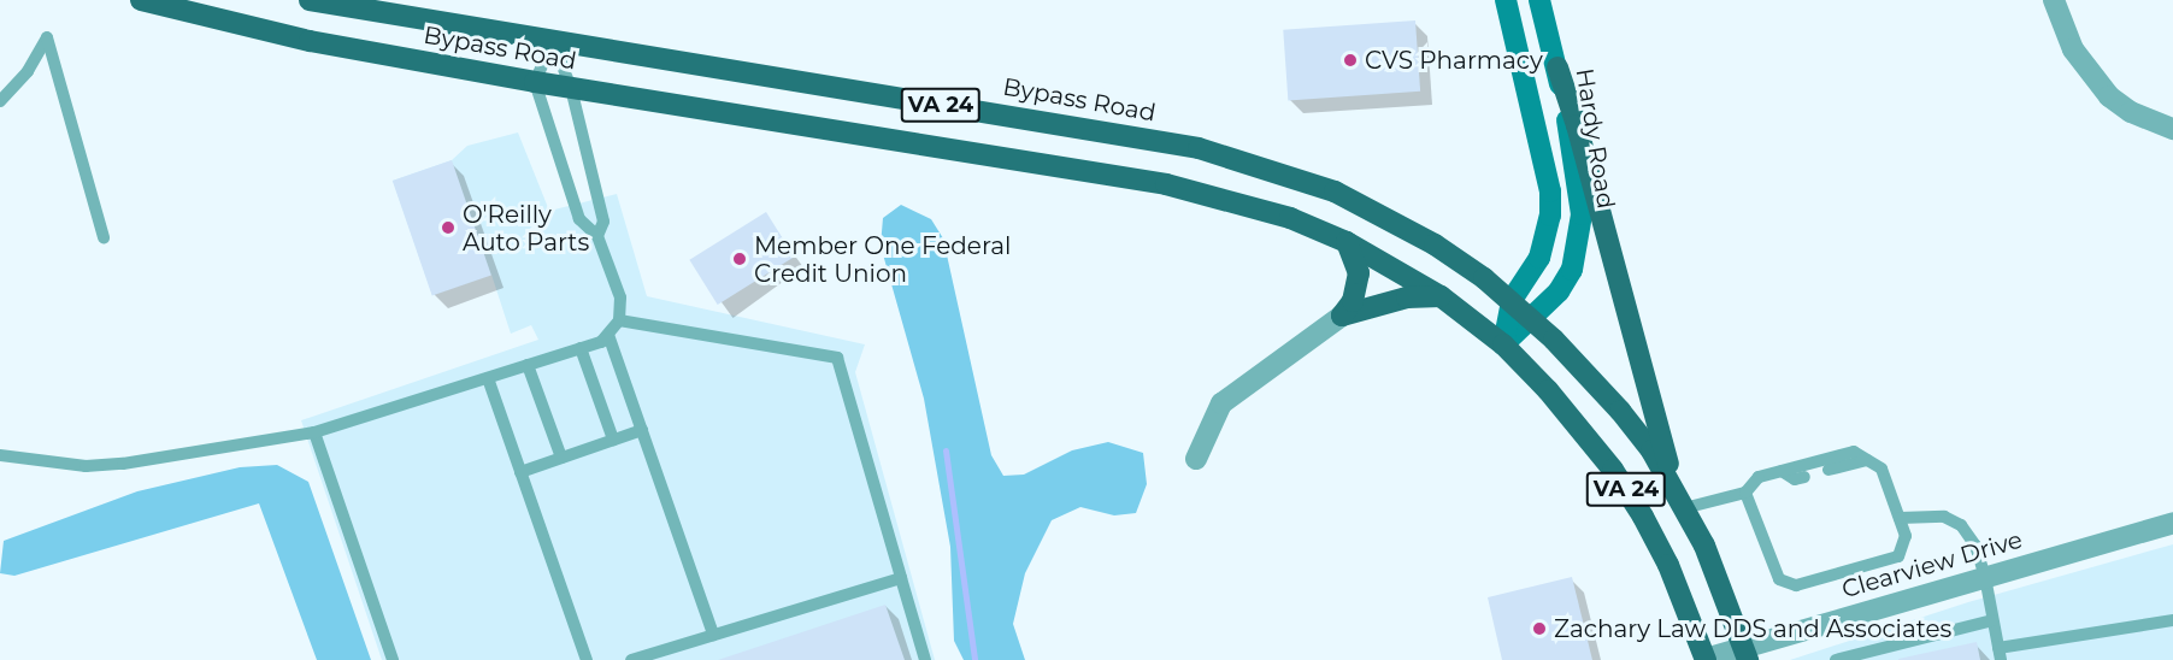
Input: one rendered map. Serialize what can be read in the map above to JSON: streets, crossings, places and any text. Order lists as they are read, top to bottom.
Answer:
{
  "streets": {
    "main road": ["Bypass Road", "VA 24", "Hardy Road"],
    "street": ["Clearview Drive"]
  },
  "crossings": [
    ["Bypass Road", "VA 24"],
    ["Bypass Road", "Hardy Road"],
    ["VA 24", "Hardy Road"],
    ["VA 24", "Clearview Drive"]
  ],
  "places": [
    "CVS Pharmacy",
    "O'Reilly Auto Parts",
    "Member One Federal Credit Union",
    "Zachary Law DDS and Associates"
  ]
}
